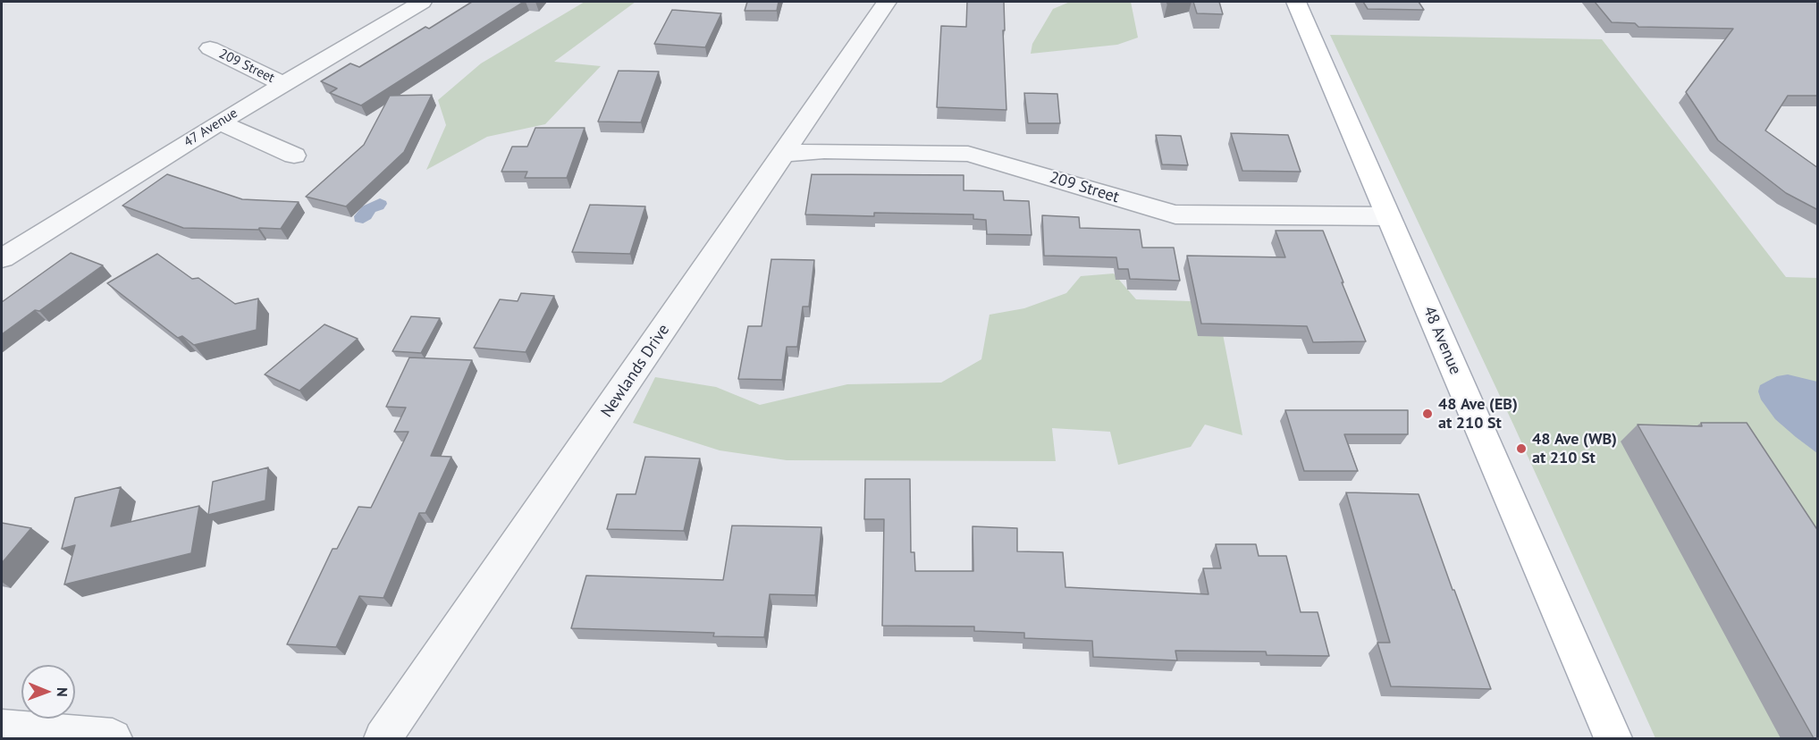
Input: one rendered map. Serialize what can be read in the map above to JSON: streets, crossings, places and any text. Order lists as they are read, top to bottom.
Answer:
{
  "streets": {
    "main road": ["48 Avenue"],
    "street": ["209 Street", "47 Avenue", "Newlands Drive"]
  },
  "crossings": [
    ["209 Street", "47 Avenue"],
    ["209 Street", "48 Avenue"],
    ["209 Street", "Newlands Drive"]
  ],
  "places": ["48 Ave (EB) at 210 St", "48 Ave (WB) at 210 St"],
  "north": "right"
}
